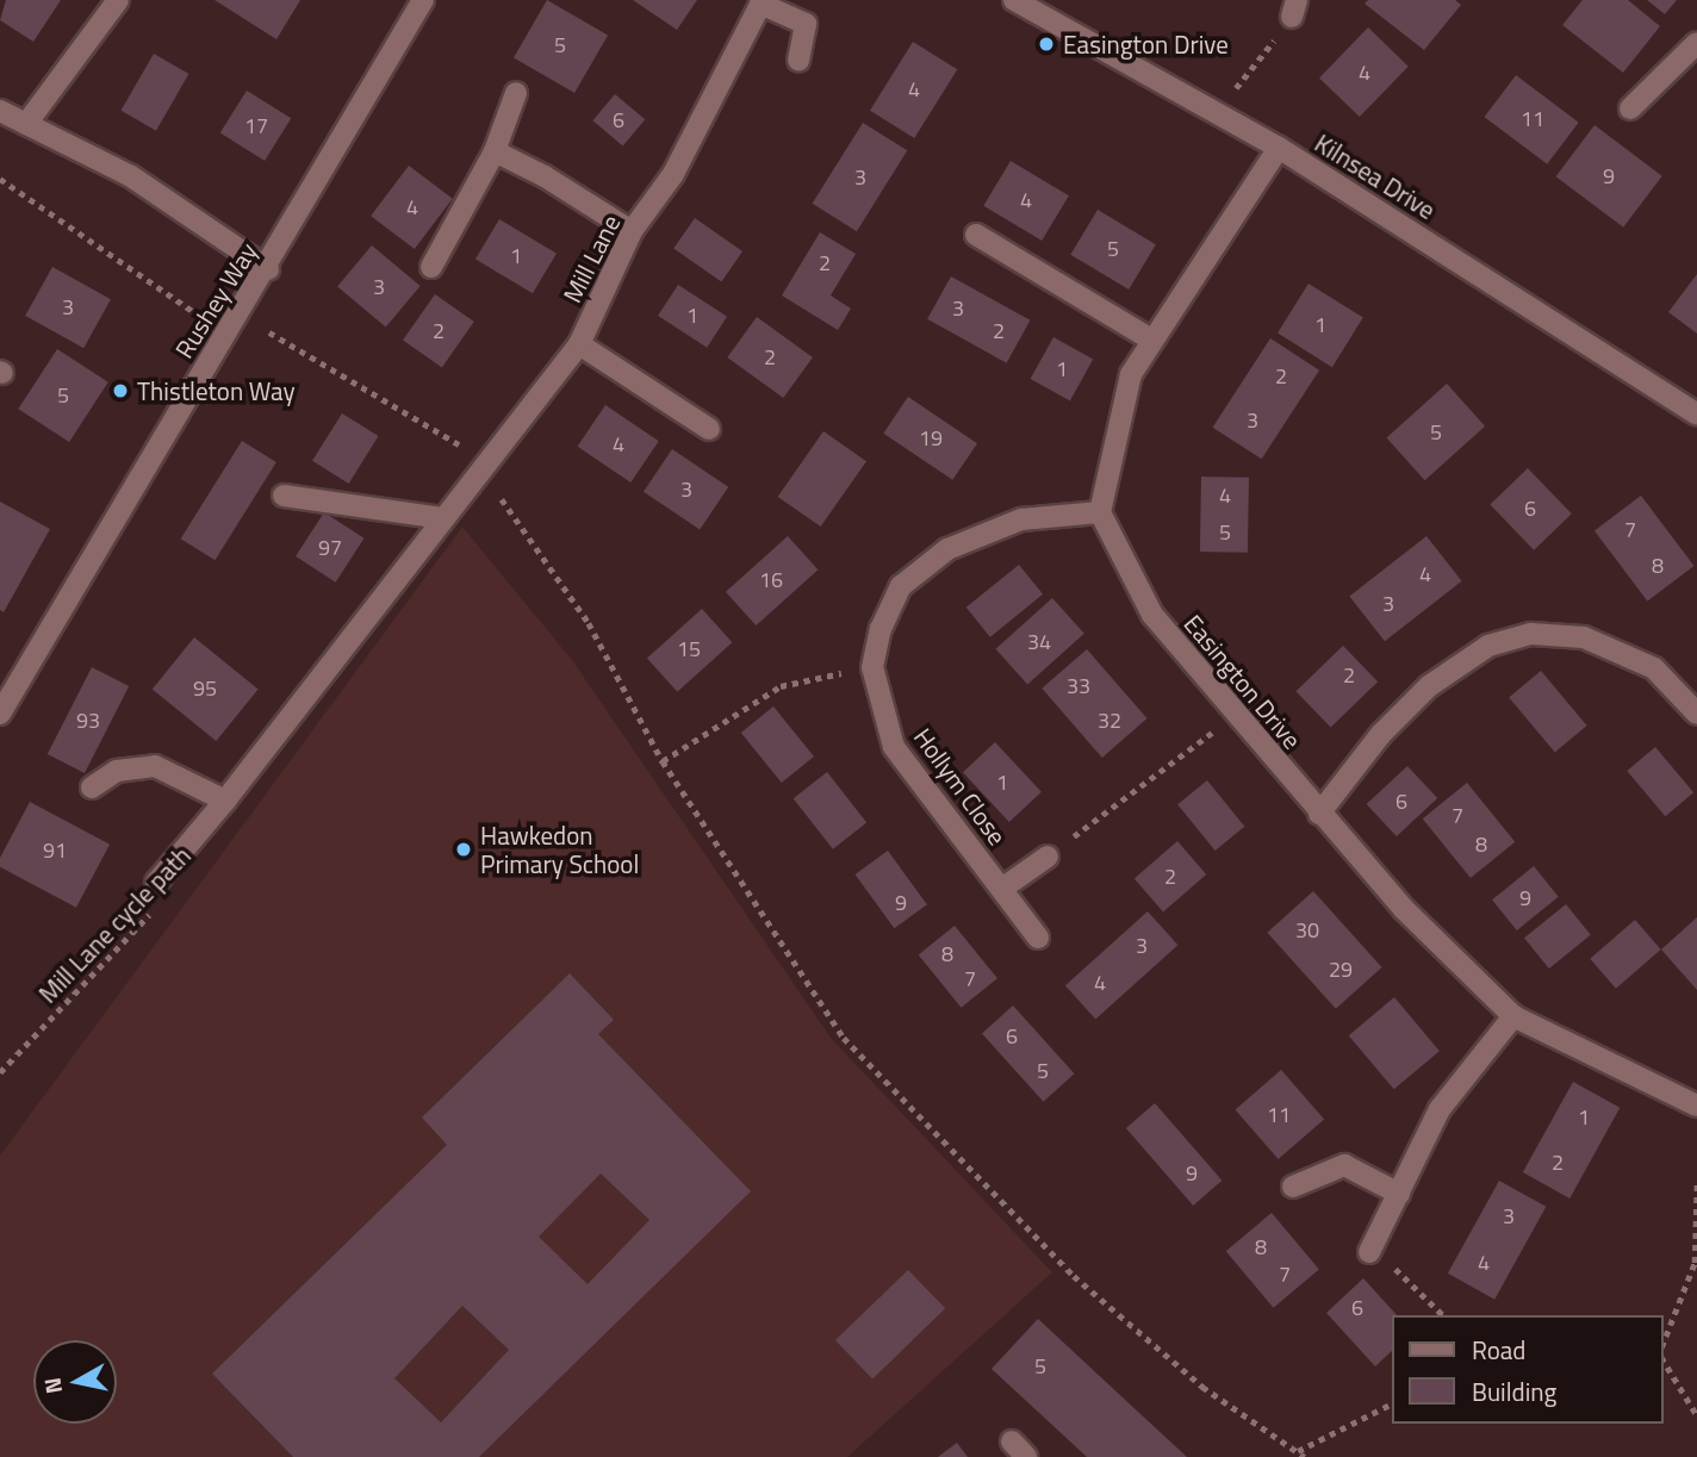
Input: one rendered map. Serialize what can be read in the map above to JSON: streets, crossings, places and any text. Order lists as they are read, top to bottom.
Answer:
{
  "streets": {
    "street": [
      "Kilnsea Drive",
      "Mill Lane",
      "Rushey Way",
      "Easington Drive",
      "Hollym Close"
    ],
    "path": ["Mill Lane cycle path"]
  },
  "crossings": [
    ["Mill Lane", "Mill Lane cycle path"],
    ["Easington Drive", "Hollym Close"]
  ],
  "places": ["Easington Drive", "Thistleton Way", "Hawkedon Primary School"],
  "house_numbers": [
    "5",
    "4",
    "4",
    "11",
    "6",
    "17",
    "9",
    "3",
    "4",
    "4",
    "5",
    "1",
    "2",
    "3",
    "3",
    "3",
    "1",
    "1",
    "2",
    "2",
    "2",
    "1",
    "2",
    "5",
    "3",
    "5",
    "19",
    "4",
    "3",
    "4",
    "6",
    "7",
    "5",
    "97",
    "8",
    "4",
    "16",
    "3",
    "34",
    "15",
    "2",
    "33",
    "95",
    "93",
    "32",
    "1",
    "6",
    "7",
    "8",
    "91",
    "2",
    "9",
    "9",
    "30",
    "3",
    "8",
    "29",
    "7",
    "4",
    "6",
    "5",
    "11",
    "1",
    "2",
    "9",
    "3",
    "8",
    "4",
    "7",
    "6",
    "5"
  ],
  "legend": ["Road", "Building"],
  "north": "left"
}
